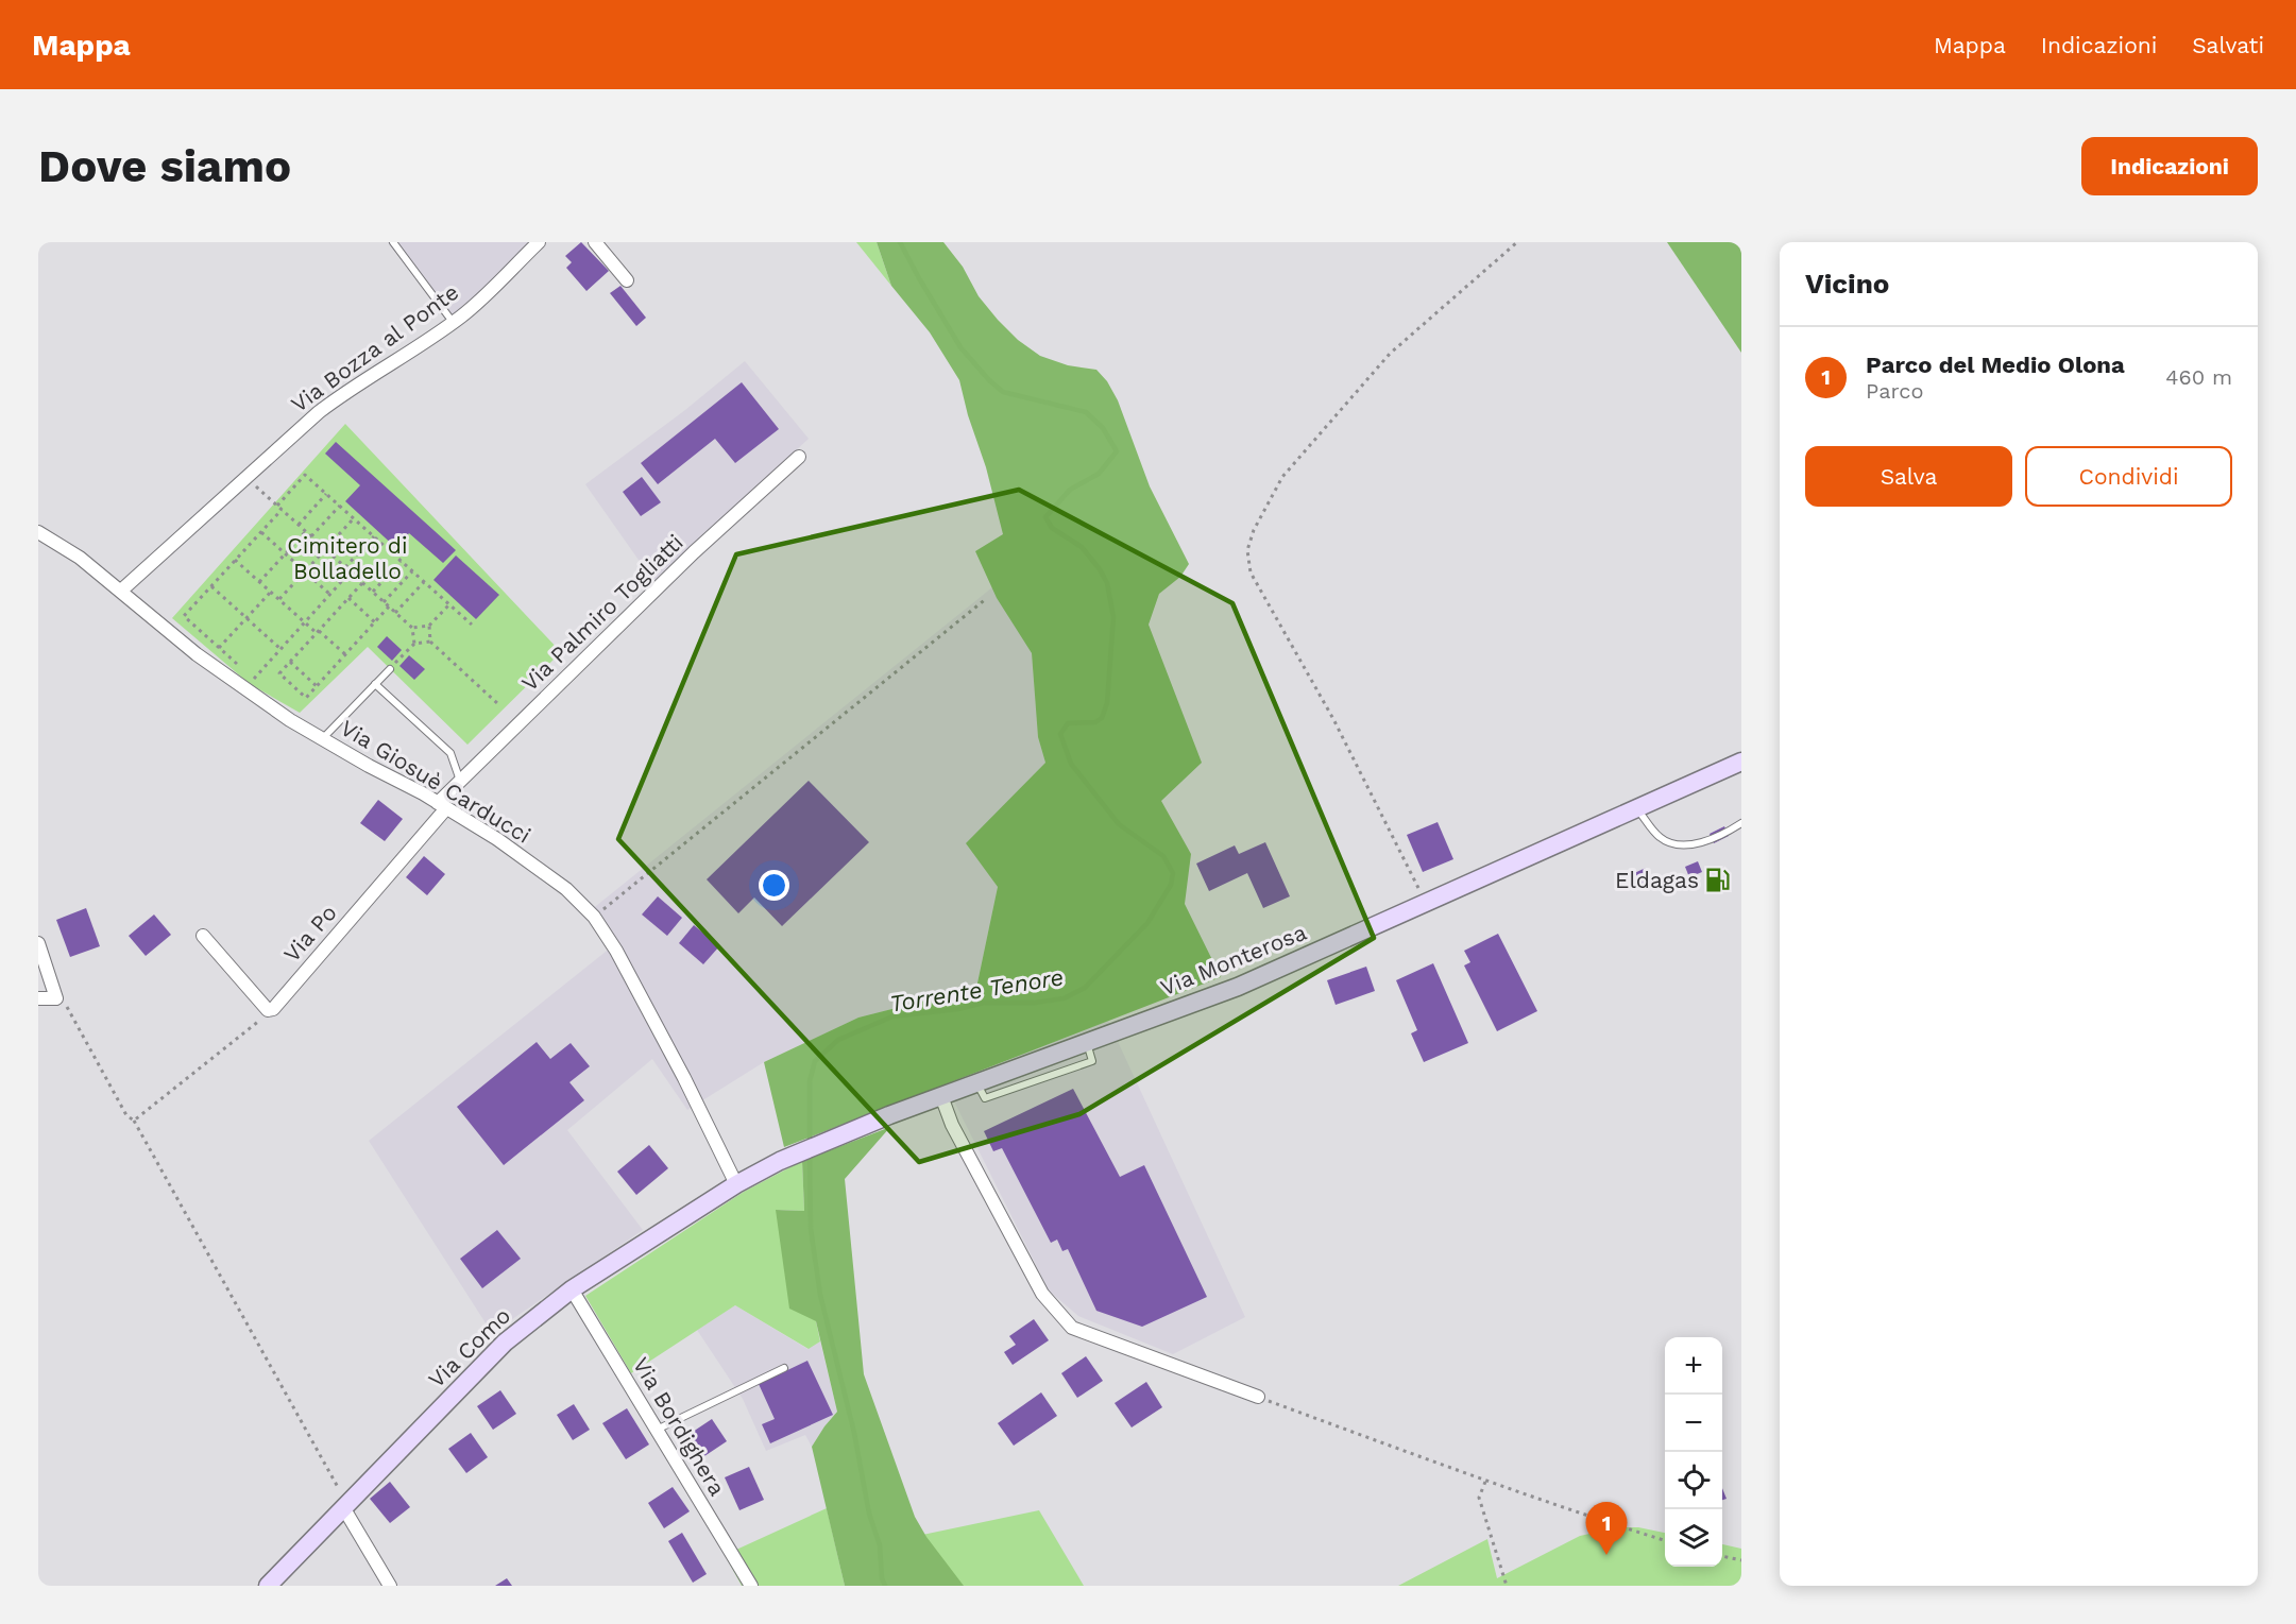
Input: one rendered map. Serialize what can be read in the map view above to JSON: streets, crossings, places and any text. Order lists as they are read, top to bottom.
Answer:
{
  "streets": {
    "main road": ["Via Monterosa", "Via Como"],
    "street": [
      "Via Bozza al Ponte",
      "Via Palmiro Togliatti",
      "Via Giosuè Carducci",
      "Via Po",
      "Via Bordighera"
    ]
  },
  "crossings": [
    ["Via Bozza al Ponte", "Via Giosuè Carducci"],
    ["Via Palmiro Togliatti", "Via Giosuè Carducci"],
    ["Via Palmiro Togliatti", "Via Po"],
    ["Via Giosuè Carducci", "Via Po"],
    ["Via Giosuè Carducci", "Via Monterosa"],
    ["Via Giosuè Carducci", "Via Como"],
    ["Via Monterosa", "Via Como"],
    ["Via Como", "Via Bordighera"]
  ],
  "water": ["Torrente Tenore"],
  "parks": ["Cimitero di Bolladello"],
  "places": {
    "fuel station": ["Eldagas"]
  },
  "page": {
    "header": "Mappa",
    "nav": ["Mappa", "Indicazioni", "Salvati"],
    "buttons": [
      "Indicazioni",
      ["Salva", "Condividi"]
    ],
    "title": "Dove siamo",
    "heading": "Vicino",
    "list": [
      {
        "mark": "1",
        "name": "Parco del Medio Olona",
        "note": "Parco",
        "value": "460 m"
      }
    ],
    "map_buttons": ["+", "−"],
    "pins": "1"
  }
}
